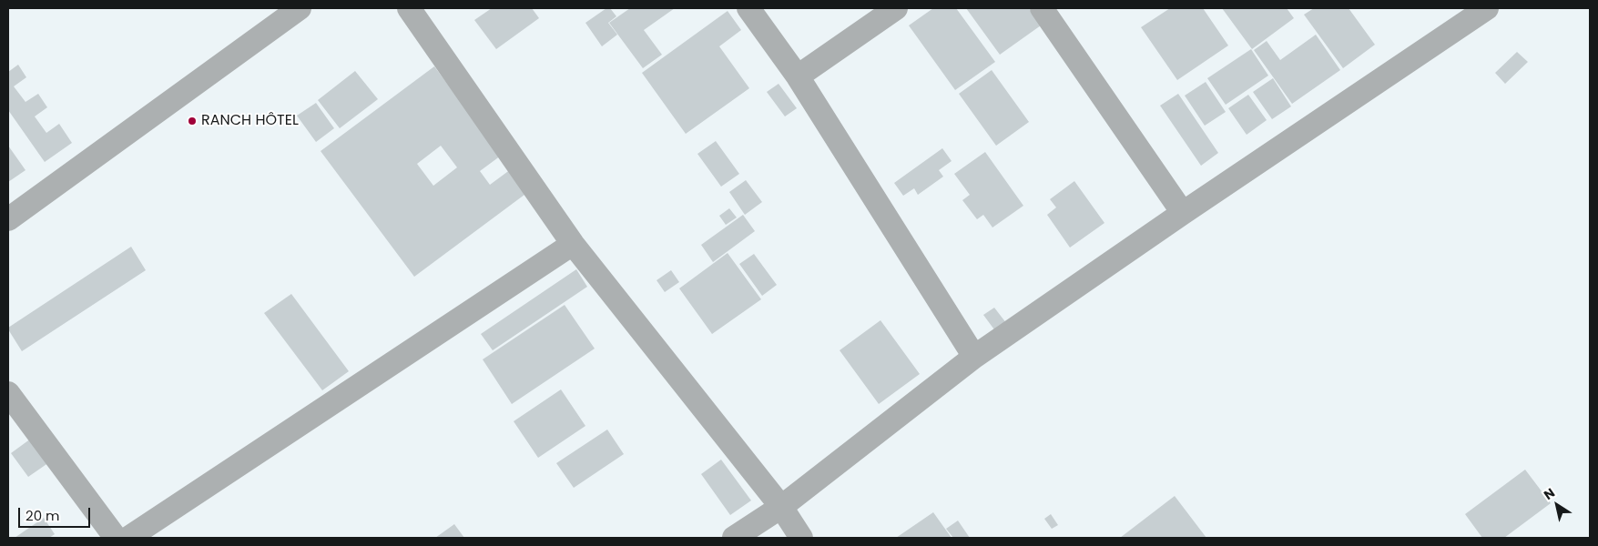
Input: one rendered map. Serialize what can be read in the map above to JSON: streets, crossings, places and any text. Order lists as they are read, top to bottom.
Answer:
{
  "places": ["RANCH HÔTEL"],
  "scale_bar": "20 m",
  "north": "top left"
}
